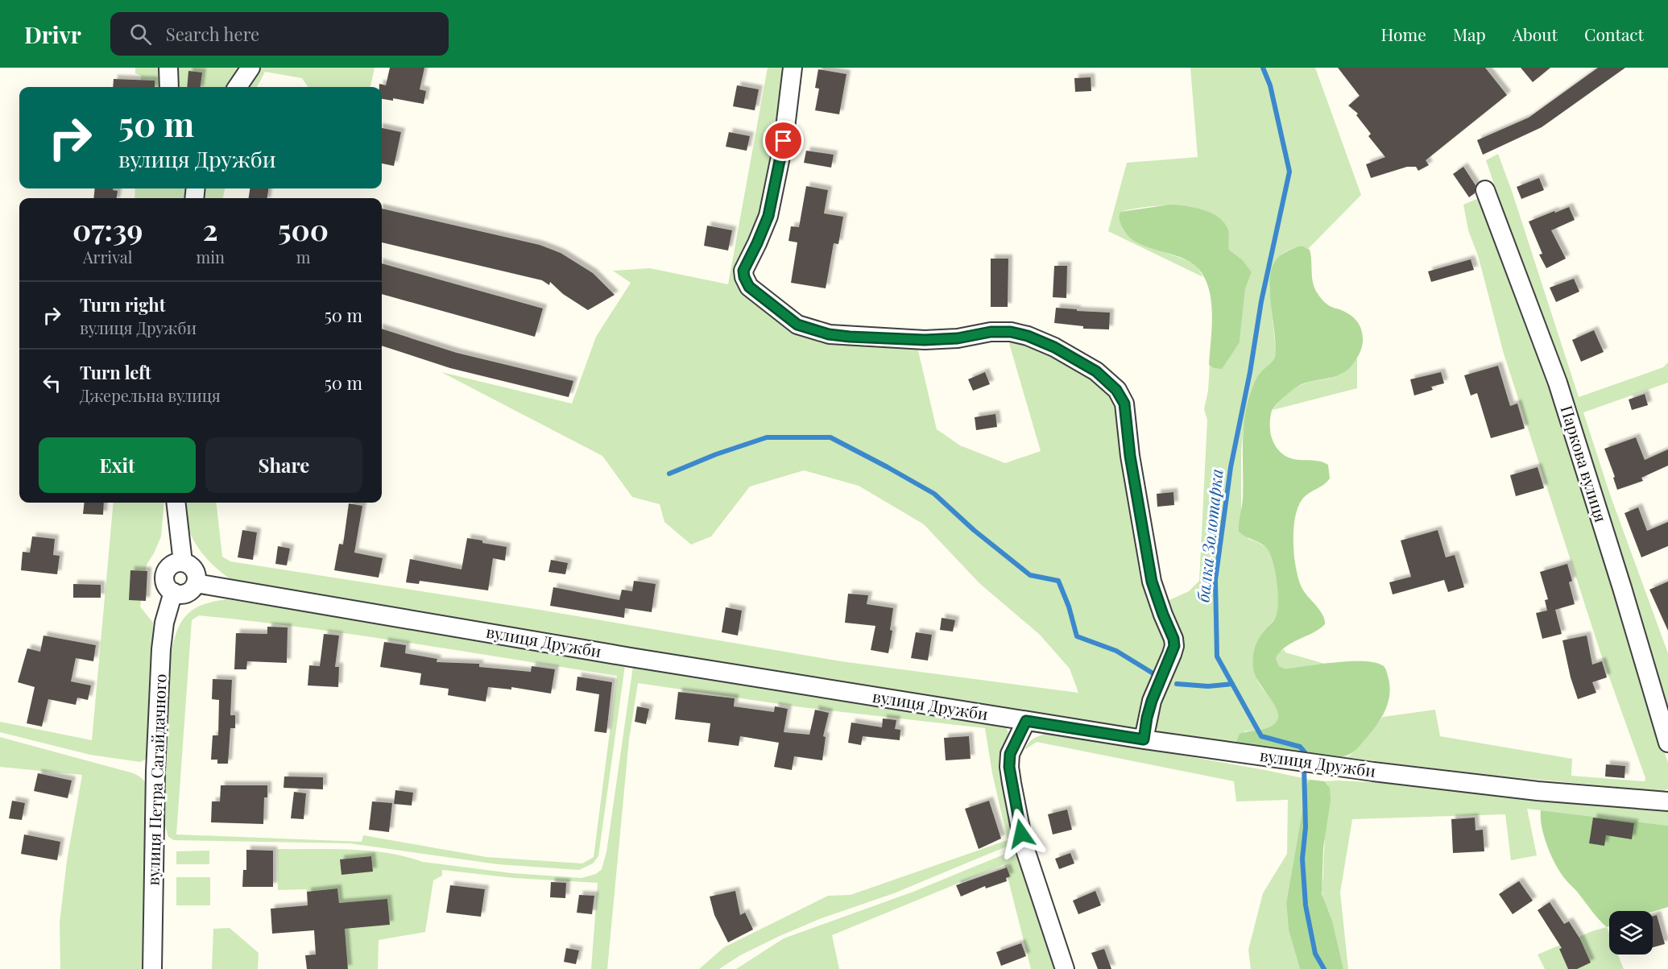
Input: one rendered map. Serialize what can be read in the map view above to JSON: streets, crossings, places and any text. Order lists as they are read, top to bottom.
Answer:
{
  "streets": {
    "street": ["Паркова вулиця", "вулиця Дружби", "вулиця Петра Сагайдачного"]
  },
  "crossings": [
    ["вулиця Дружби", "вулиця Петра Сагайдачного"]
  ],
  "water": ["балка Золотарка"],
  "page": {
    "header": "Drivr",
    "search": "Search here",
    "nav": [
      "Home",
      "Map",
      "About",
      "Contact"
    ],
    "turn": ["50 m", "вулиця Дружби"],
    "eta": [
      "07:39",
      "Arrival",
      "2",
      "min",
      "500",
      "m"
    ],
    "list": [
      {
        "name": "Turn right",
        "note": "вулиця Дружби",
        "value": "50 m"
      },
      {
        "name": "Turn left",
        "note": "Джерельна вулиця",
        "value": "50 m"
      }
    ],
    "buttons": ["Exit", "Share"]
  }
}
